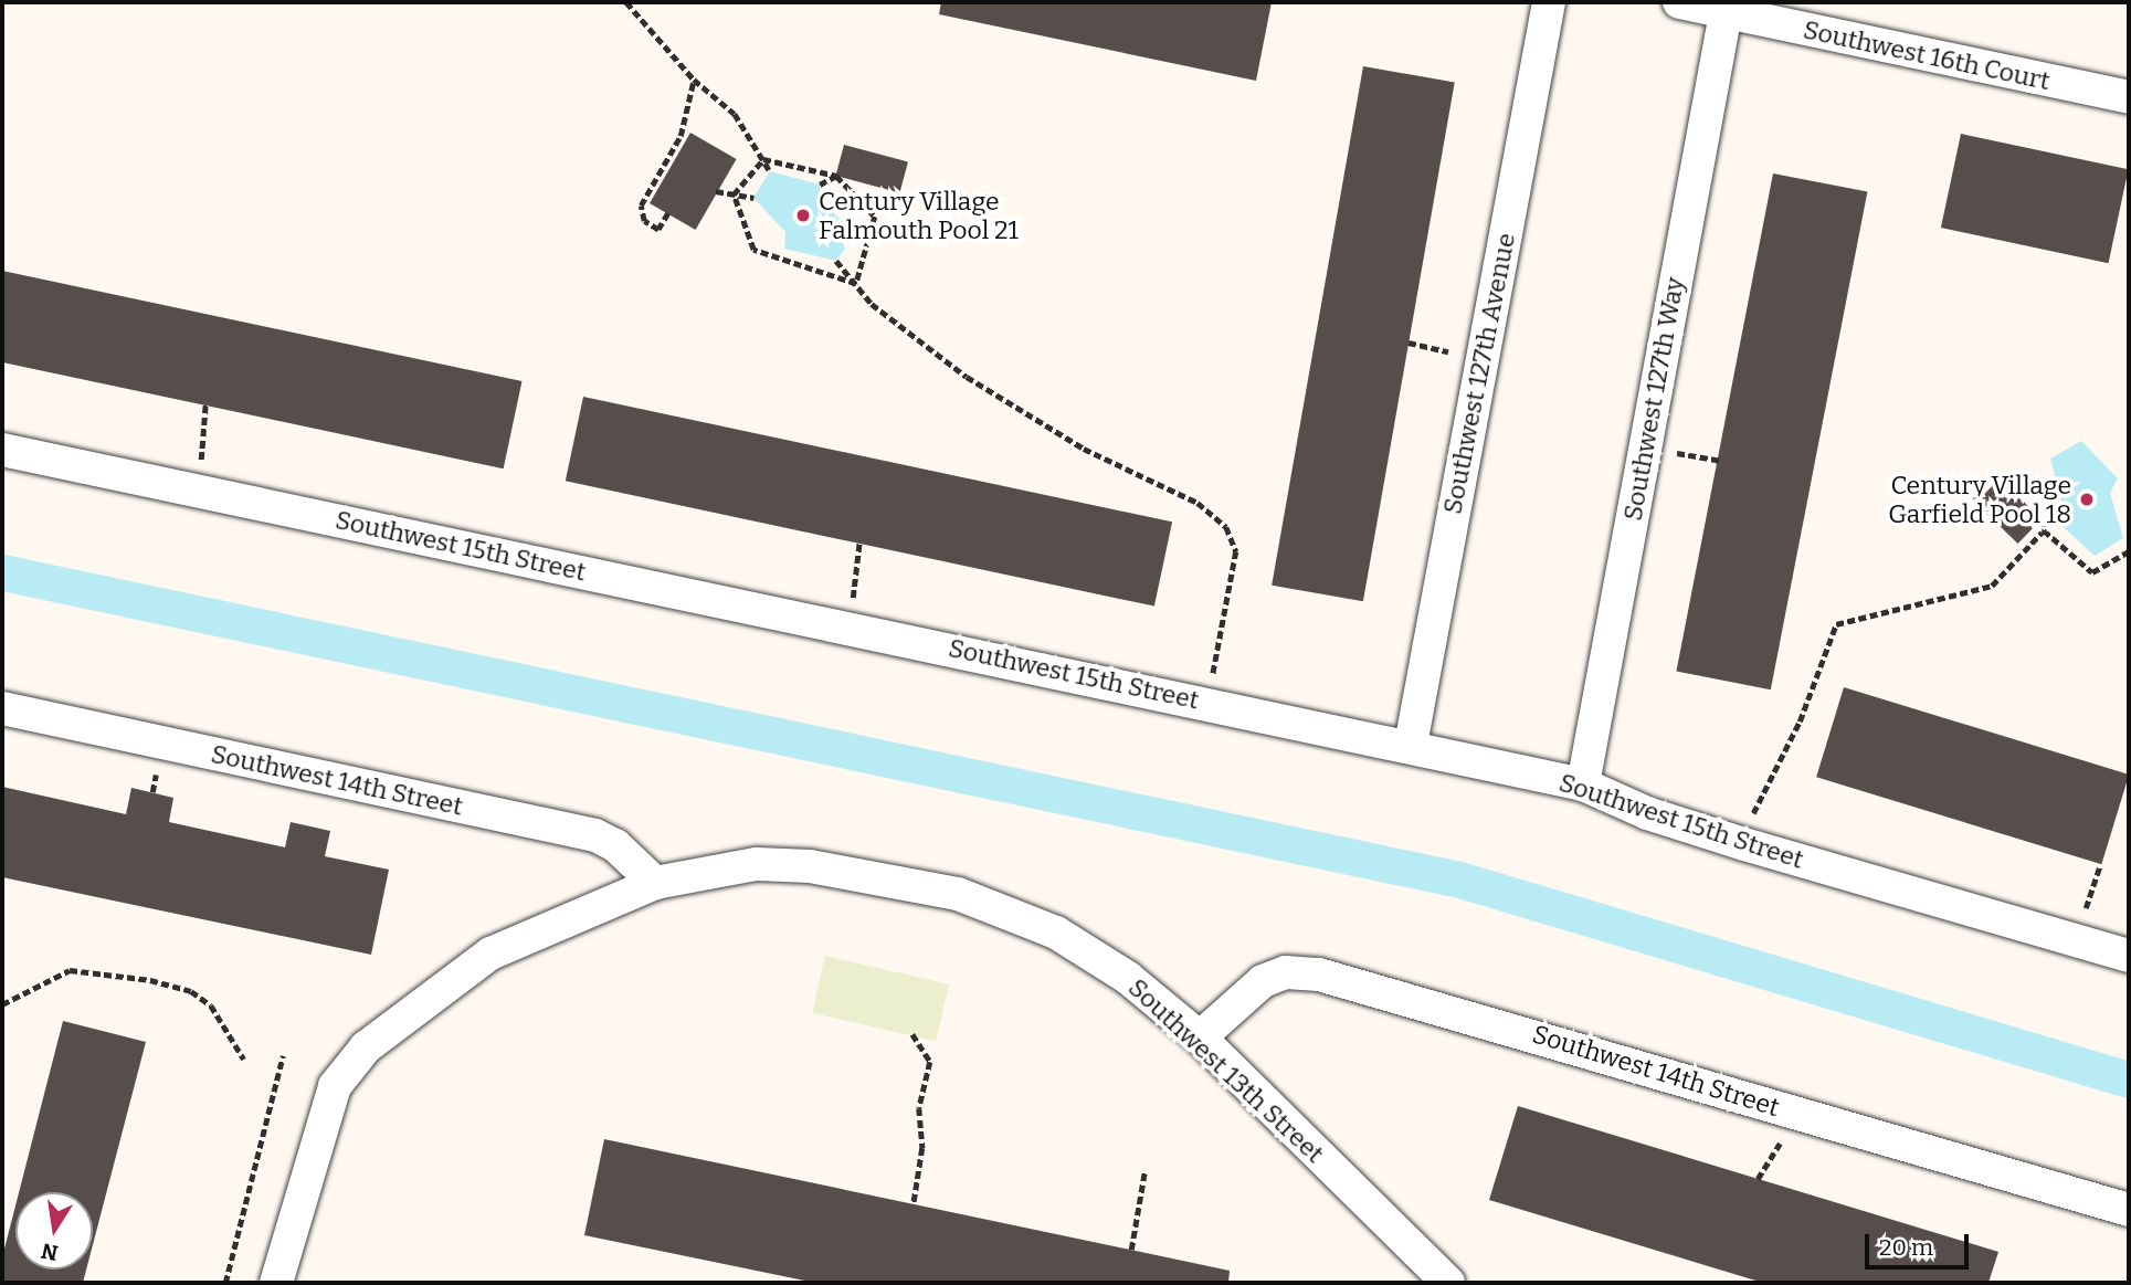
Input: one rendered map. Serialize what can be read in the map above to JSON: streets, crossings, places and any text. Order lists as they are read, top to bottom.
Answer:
{
  "streets": {
    "street": [
      "Southwest 16th Court",
      "Southwest 127th Avenue",
      "Southwest 127th Way",
      "Southwest 15th Street",
      "Southwest 14th Street",
      "Southwest 13th Street"
    ]
  },
  "crossings": [
    ["Southwest 16th Court", "Southwest 127th Way"],
    ["Southwest 127th Avenue", "Southwest 15th Street"],
    ["Southwest 127th Way", "Southwest 15th Street"],
    ["Southwest 14th Street", "Southwest 13th Street"]
  ],
  "places": ["Century Village Falmouth Pool 21", "Century Village Garfield Pool 18"],
  "scale_bar": "20 m",
  "north": "bottom"
}
